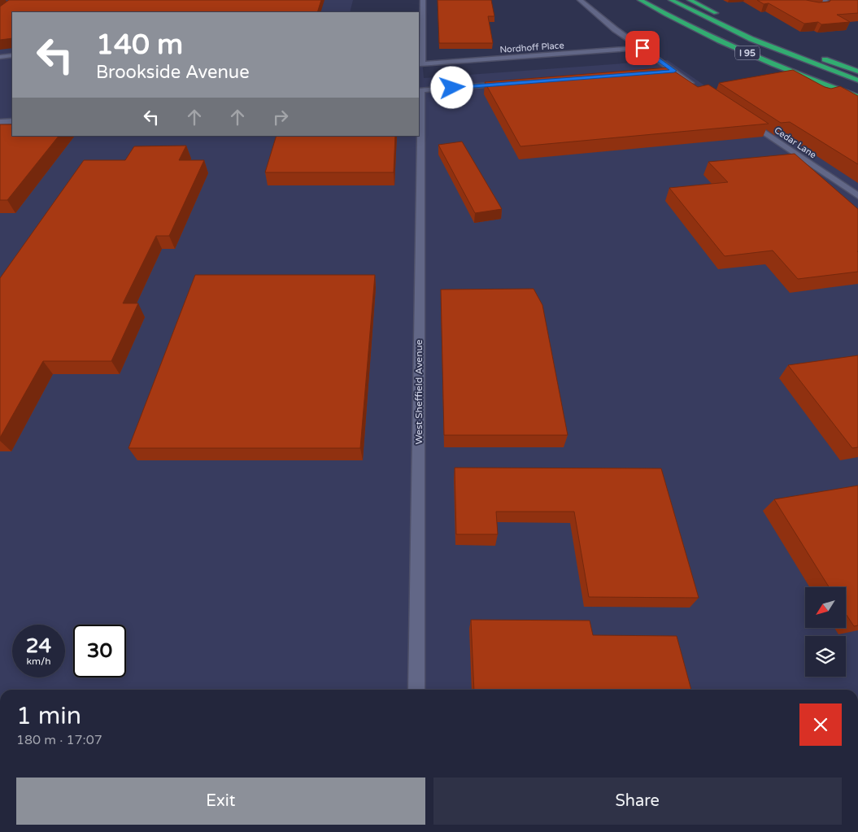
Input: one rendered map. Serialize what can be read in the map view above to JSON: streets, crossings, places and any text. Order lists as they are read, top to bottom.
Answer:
{
  "streets": {
    "highway": ["I 95"],
    "street": ["Nordhoff Place", "Cedar Lane", "West Sheffield Avenue"]
  },
  "north": "bottom left",
  "page": {
    "turn": ["140 m", "Brookside Avenue"],
    "speed": "24 km/h",
    "limit": "30",
    "heading": ["1 min", "180 m · 17:07"],
    "buttons": ["Exit", "Share"]
  }
}
